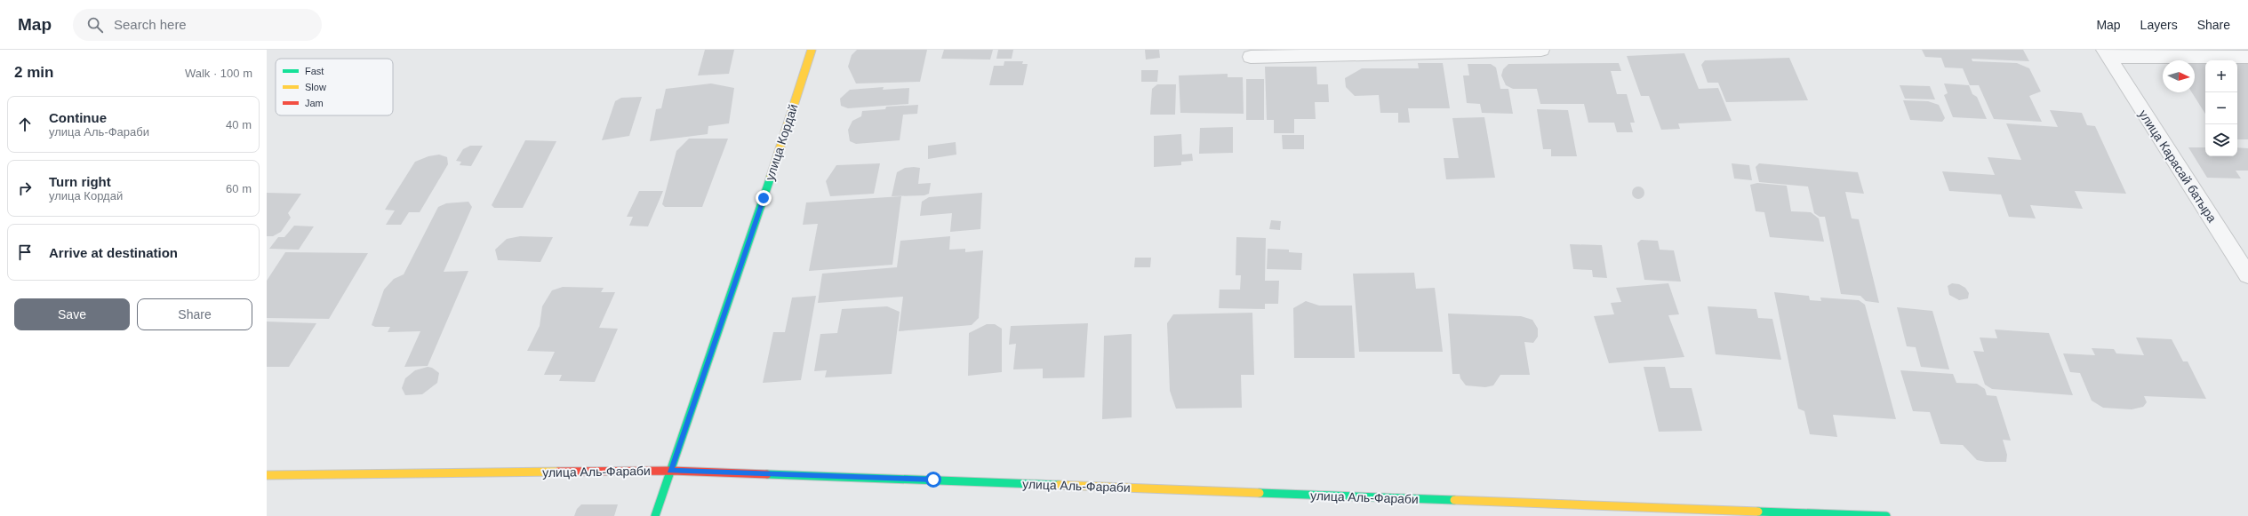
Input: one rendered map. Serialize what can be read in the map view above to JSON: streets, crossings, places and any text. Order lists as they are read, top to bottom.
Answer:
{
  "streets": {
    "street": ["улица Кордай", "улица Карасай батыра", "улица Аль-Фараби"]
  },
  "crossings": [
    ["улица Кордай", "улица Аль-Фараби"]
  ],
  "legend": ["Fast", "Slow", "Jam"],
  "north": "right",
  "page": {
    "header": "Map",
    "search": "Search here",
    "nav": ["Map", "Layers", "Share"],
    "heading": ["2 min", "Walk · 100 m"],
    "map_buttons": ["+", "−"],
    "list": [
      ["Continue", "улица Аль-Фараби", "40 m"],
      ["Turn right", "улица Кордай", "60 m"],
      "Arrive at destination"
    ],
    "buttons": ["Save", "Share"]
  }
}
